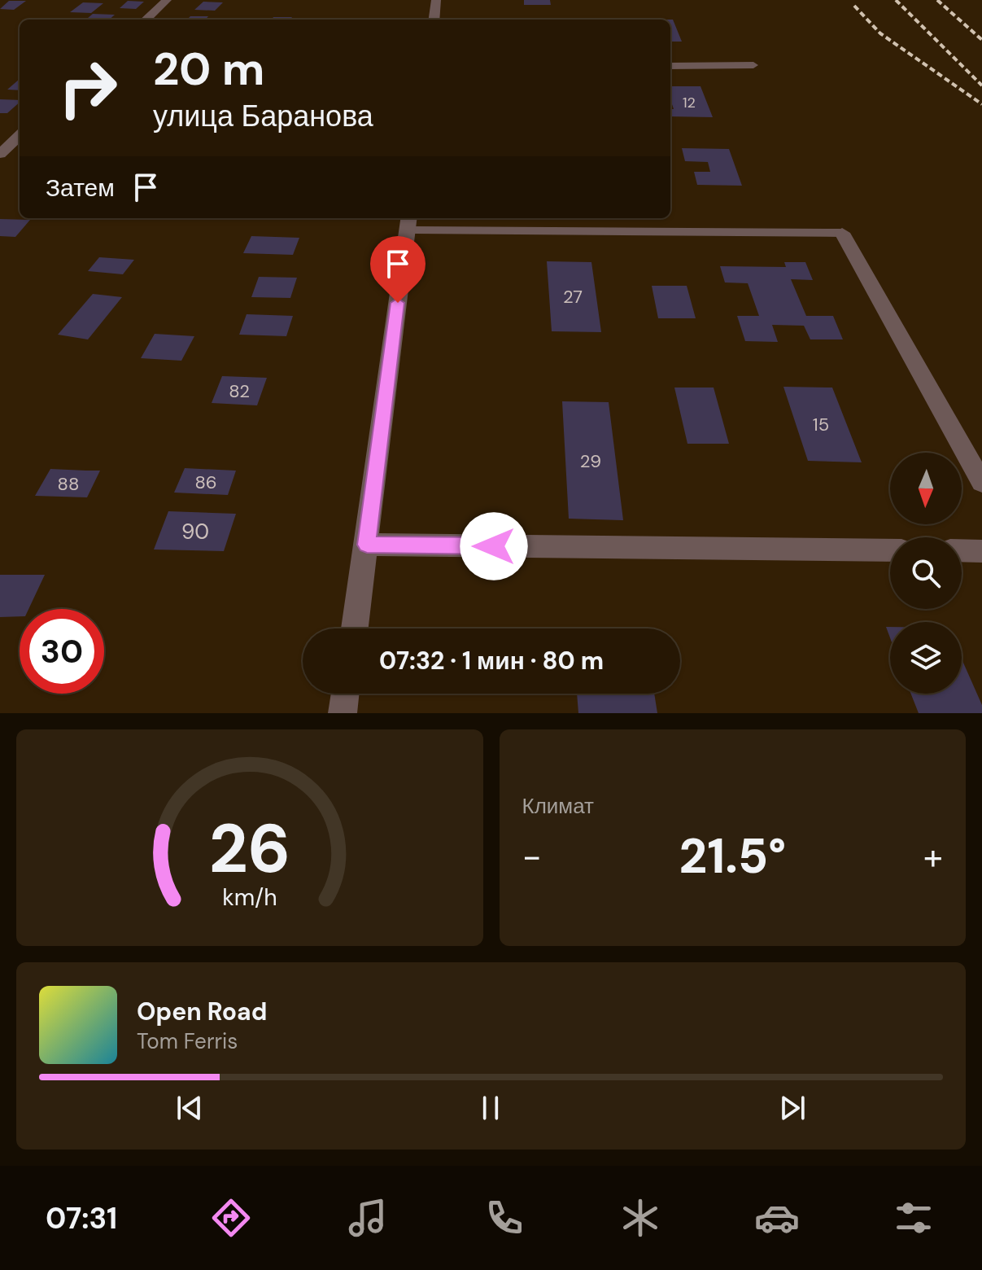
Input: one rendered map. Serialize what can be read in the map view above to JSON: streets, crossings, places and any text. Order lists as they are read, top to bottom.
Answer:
{
  "house_numbers": [
    "12",
    "27",
    "82",
    "15",
    "29",
    "86",
    "88",
    "90"
  ],
  "north": "bottom",
  "page": {
    "turn": ["20 m", "улица Баранова"],
    "then": "Затем",
    "limit": "30",
    "trip": "07:32 · 1 мин · 80 m",
    "tile": "Климат",
    "heat": ["−", "21.5°", "+"],
    "song": ["Open Road", "Tom Ferris"],
    "tabs": "07:31",
    "gauge": ["26", "km/h"]
  }
}
